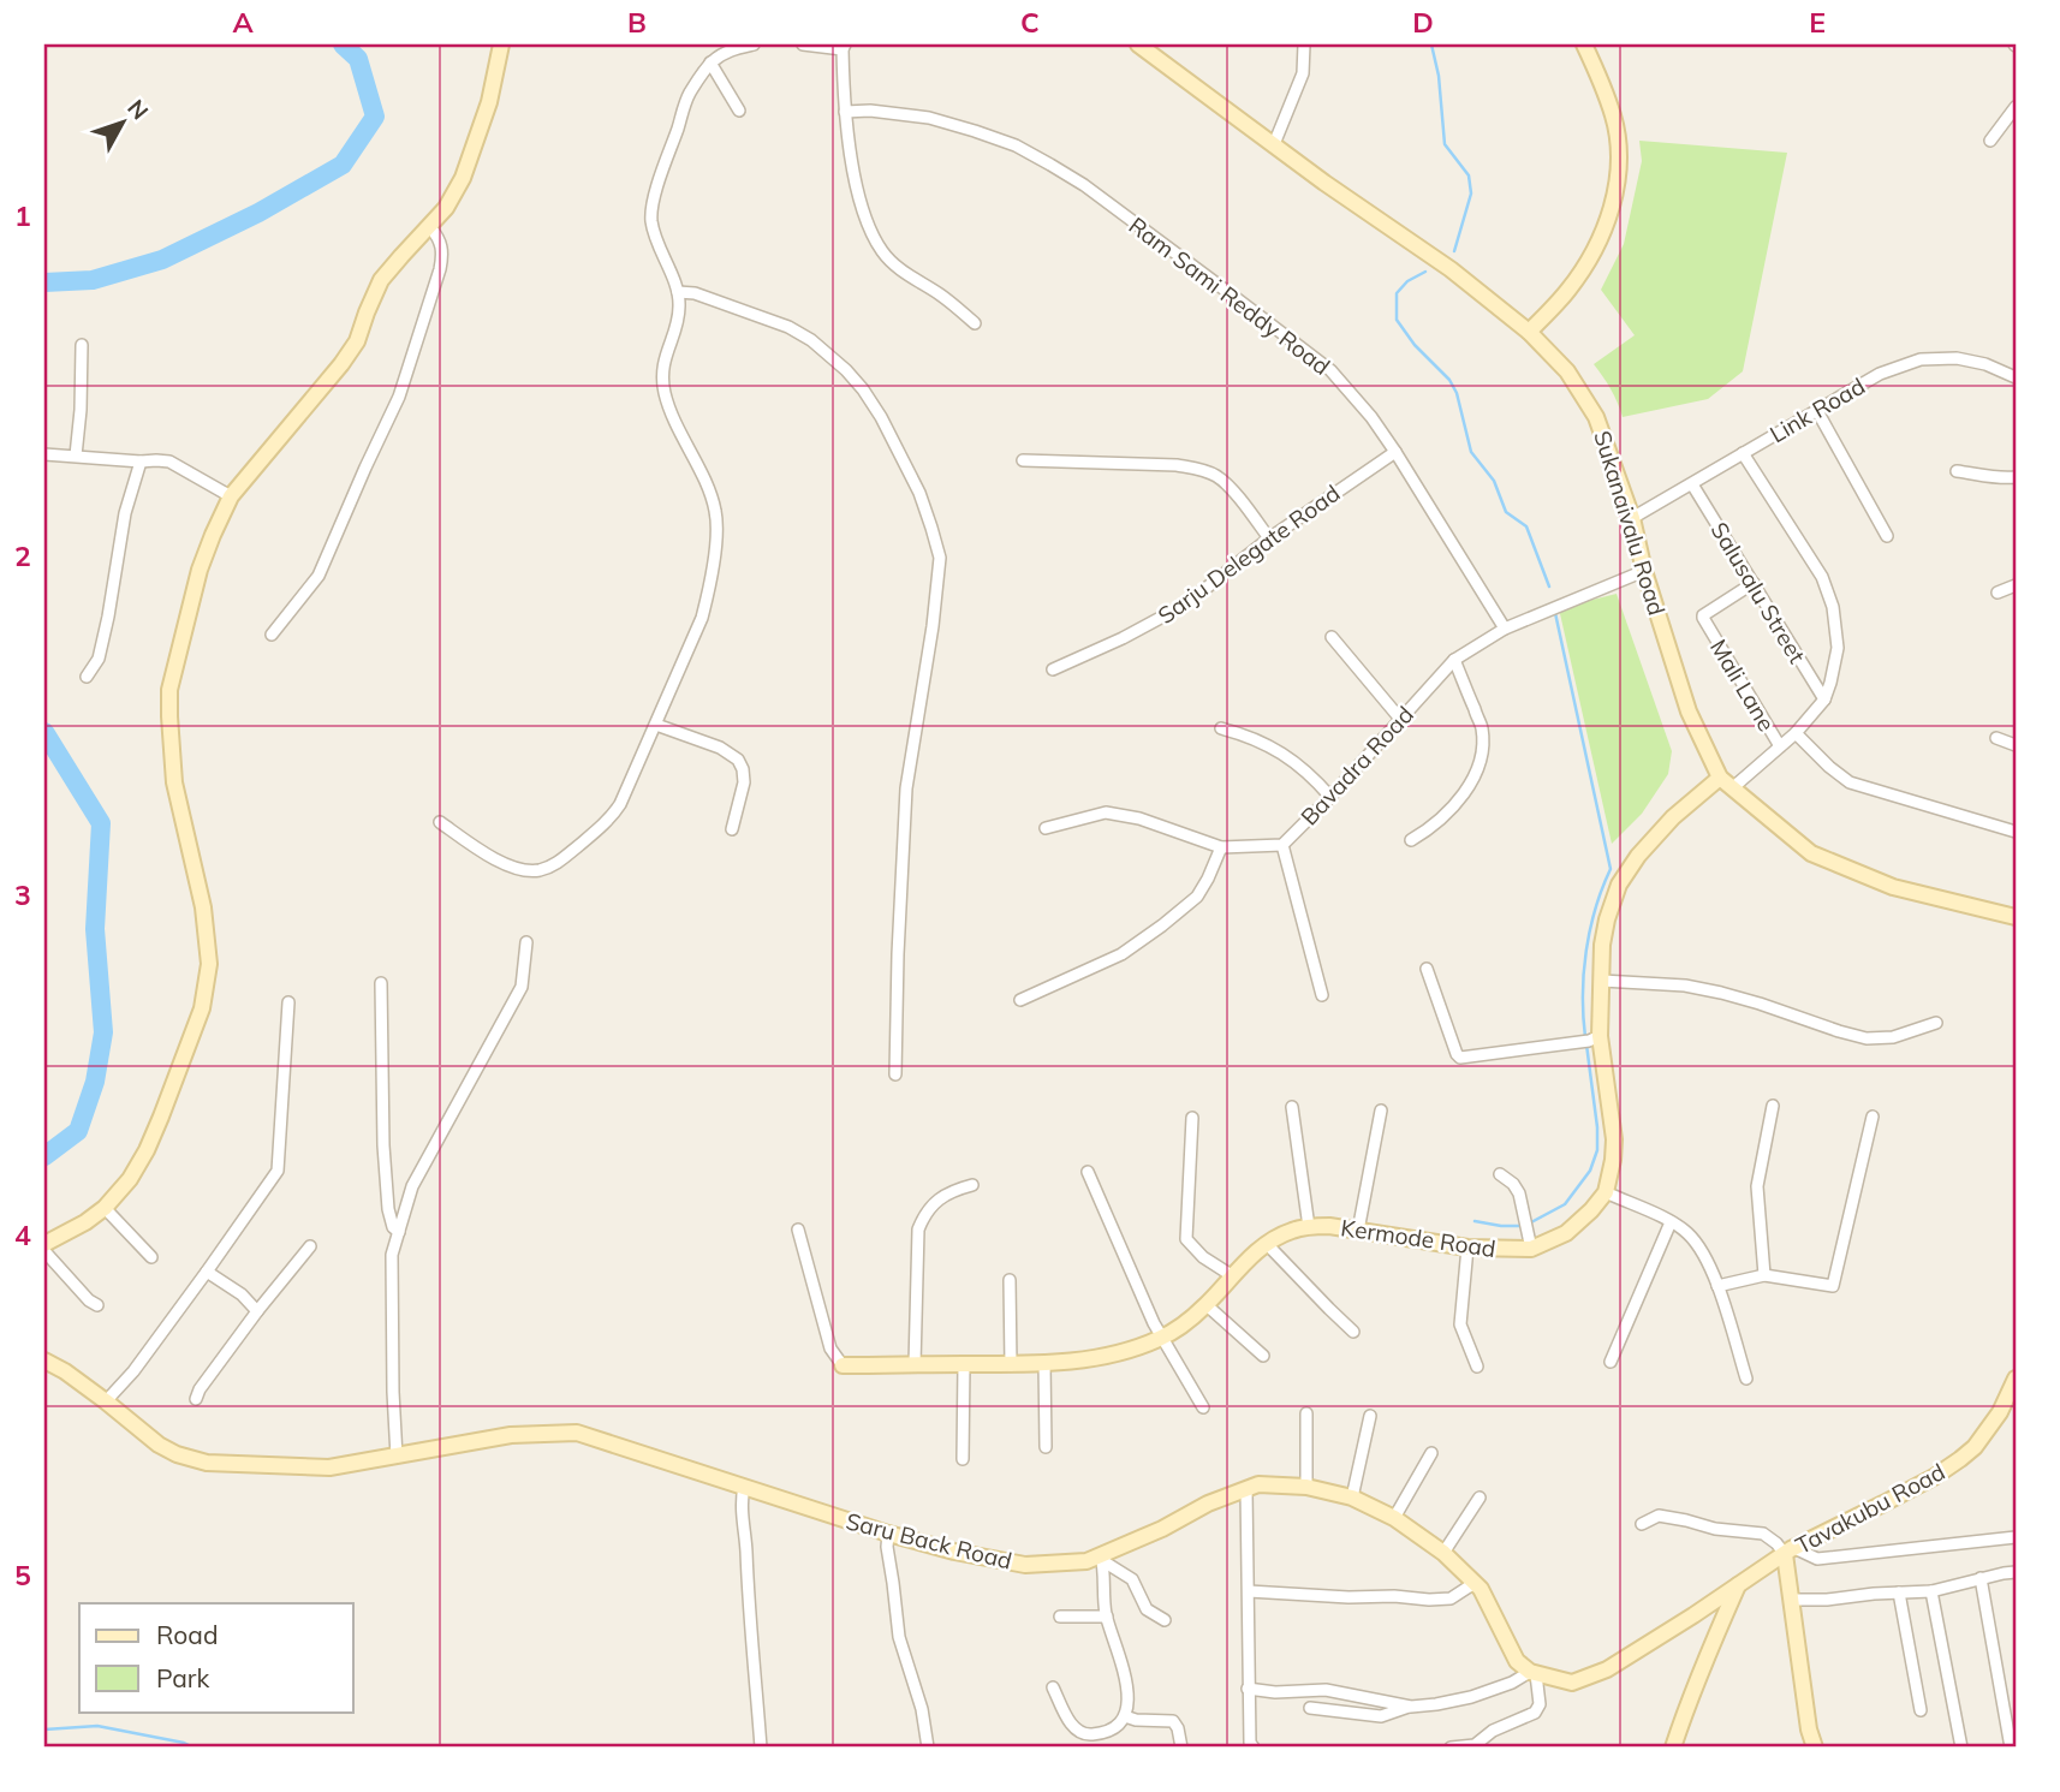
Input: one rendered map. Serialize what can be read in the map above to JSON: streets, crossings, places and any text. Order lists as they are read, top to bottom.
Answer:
{
  "streets": {
    "main road": [
      "Sukanaivalu Road",
      "Kermode Road",
      "Tavakubu Road",
      "Saru Back Road"
    ],
    "street": [
      "Ram Sami Reddy Road",
      "Link Road",
      "Sarju Delegate Road",
      "Salusalu Street",
      "Mali Lane",
      "Bavadra Road"
    ]
  },
  "crossings": [
    ["Ram Sami Reddy Road", "Sarju Delegate Road"],
    ["Ram Sami Reddy Road", "Bavadra Road"],
    ["Link Road", "Sukanaivalu Road"],
    ["Link Road", "Salusalu Street"],
    ["Sukanaivalu Road", "Bavadra Road"],
    ["Salusalu Street", "Mali Lane"]
  ],
  "legend": ["Road", "Park"],
  "north": "top right",
  "grid": {
    "columns": [
      "A",
      "B",
      "C",
      "D",
      "E"
    ],
    "rows": [
      "1",
      "2",
      "3",
      "4",
      "5"
    ]
  }
}
